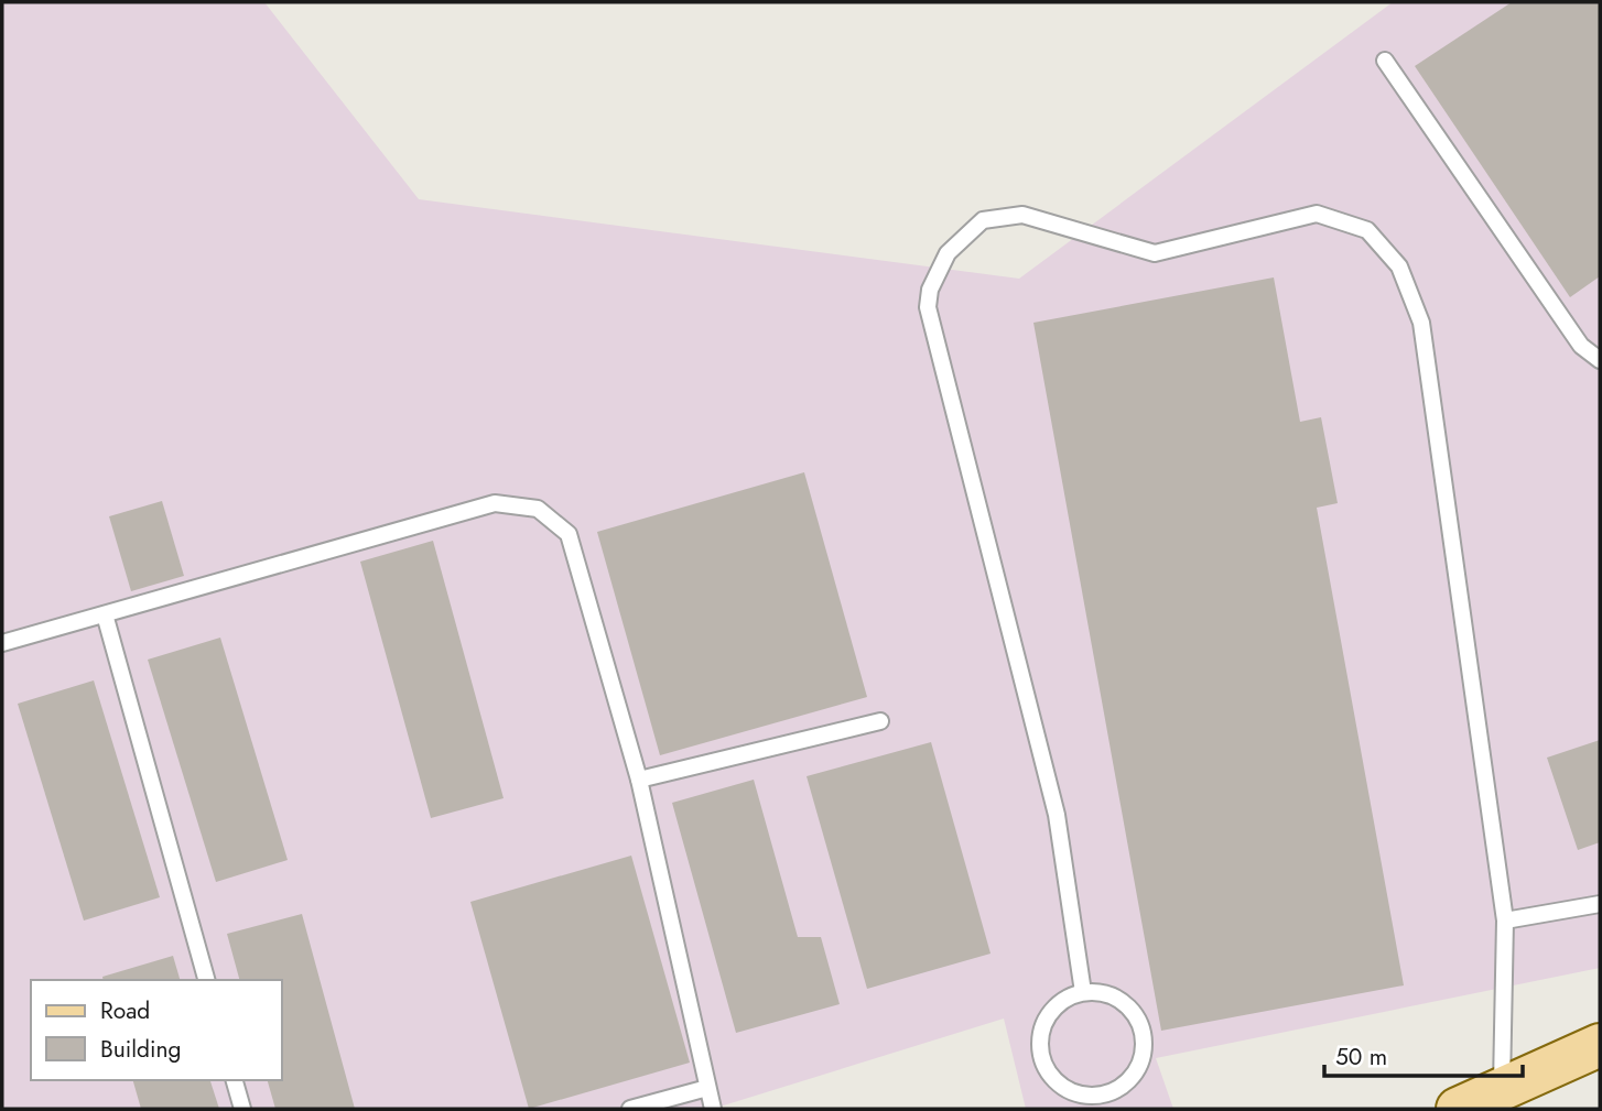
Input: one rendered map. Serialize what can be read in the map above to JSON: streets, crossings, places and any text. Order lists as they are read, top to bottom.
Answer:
{
  "legend": ["Road", "Building"],
  "scale_bar": "50 m"
}
